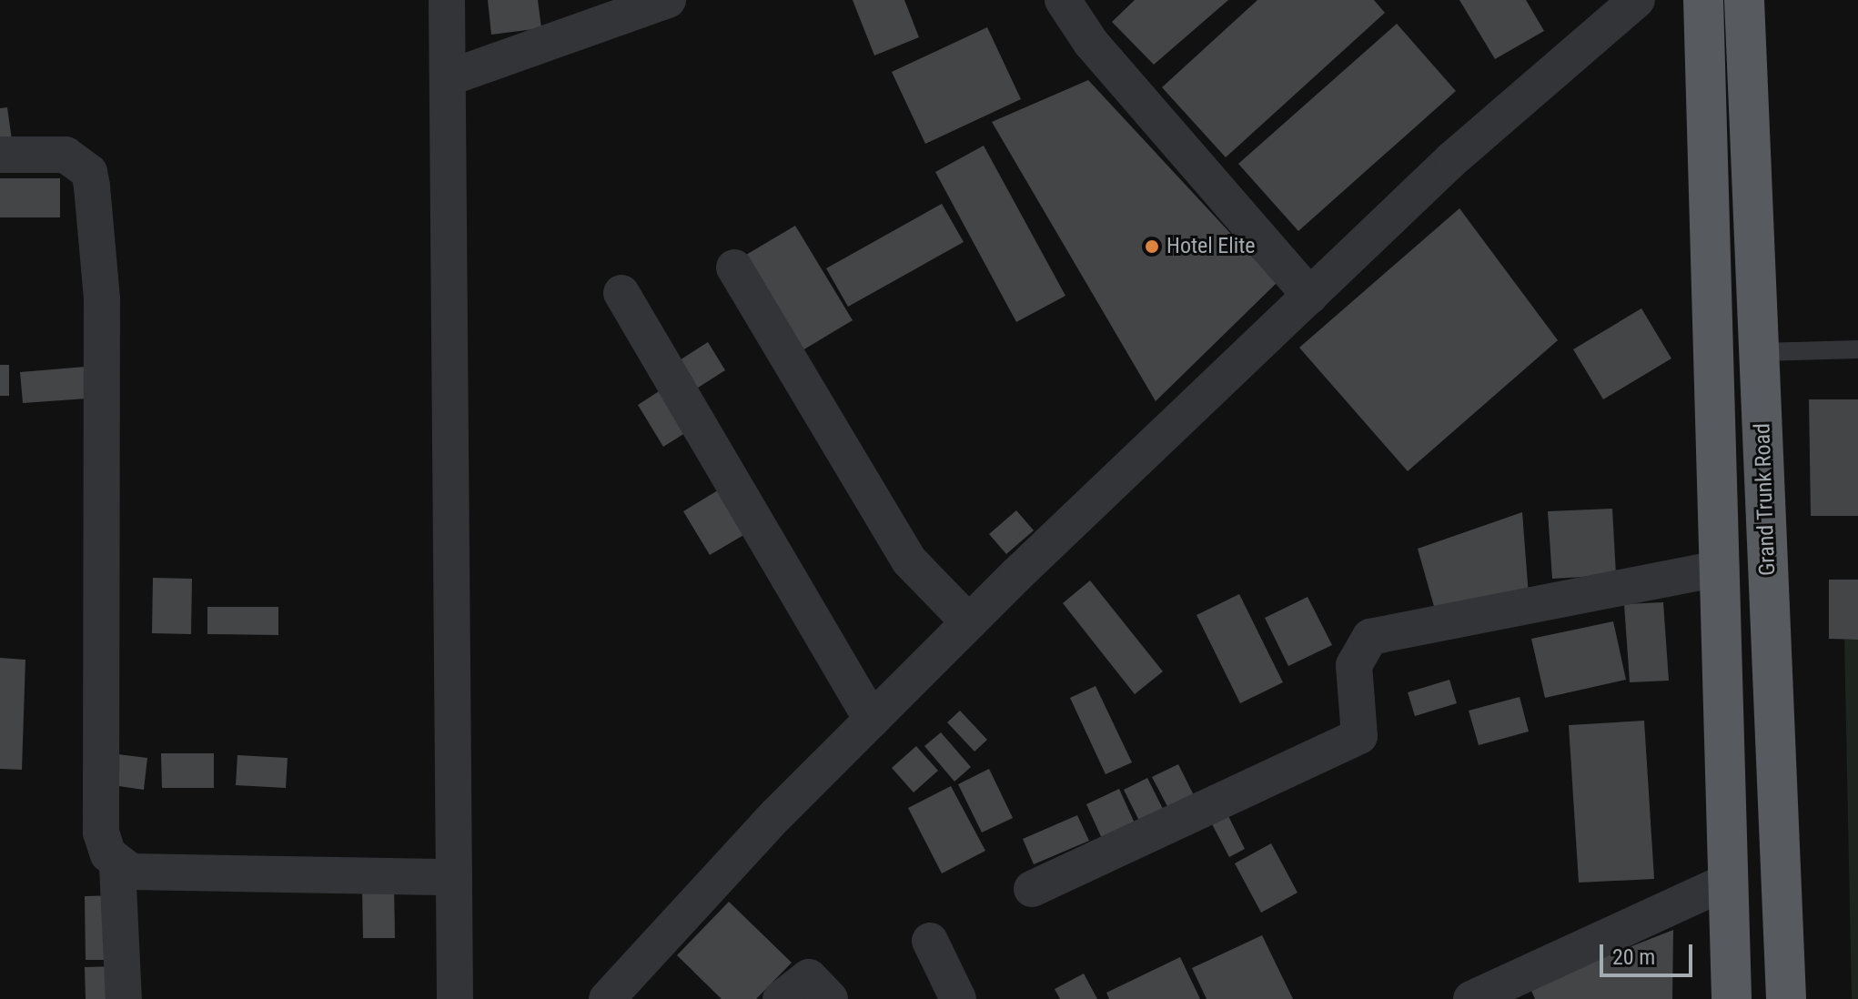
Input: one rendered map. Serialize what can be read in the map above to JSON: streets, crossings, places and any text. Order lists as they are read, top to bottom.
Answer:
{
  "streets": {
    "highway": ["Grand Trunk Road"]
  },
  "places": ["Hotel Elite"],
  "scale_bar": "20 m"
}
